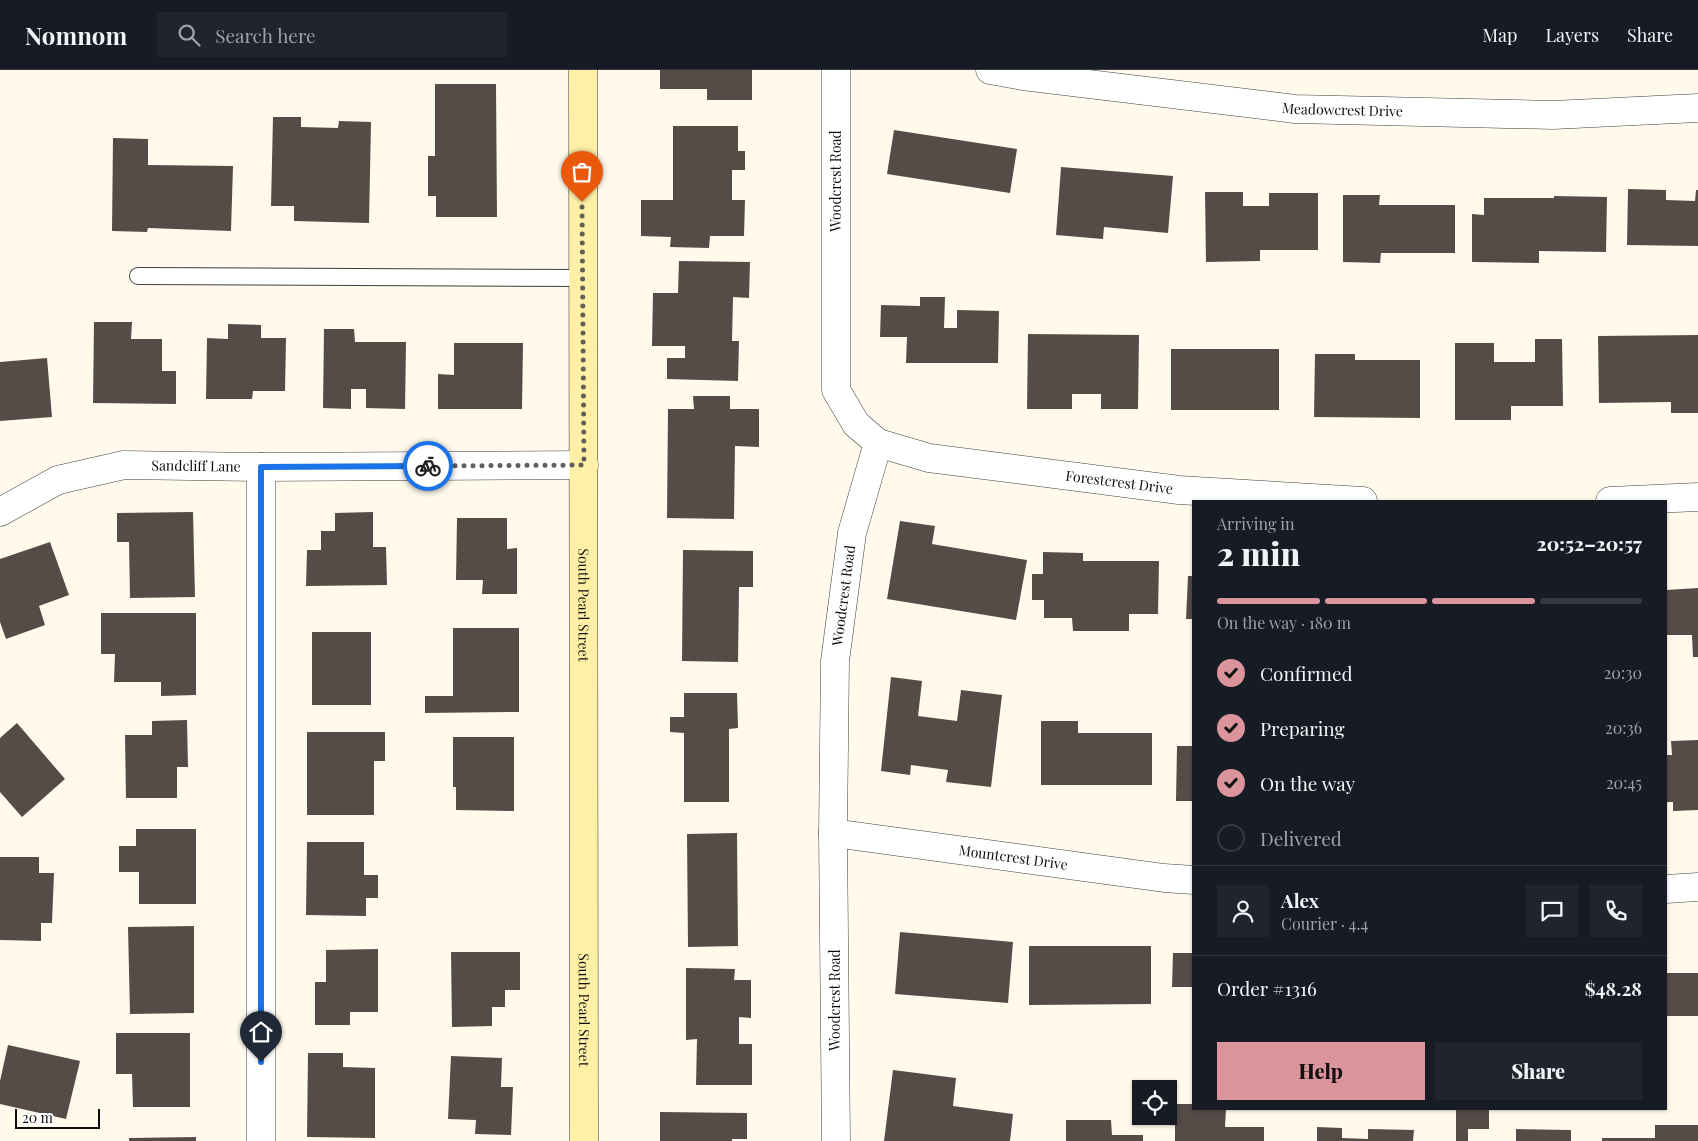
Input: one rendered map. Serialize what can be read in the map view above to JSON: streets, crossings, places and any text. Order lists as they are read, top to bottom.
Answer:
{
  "streets": {
    "street": [
      "Meadowcrest Drive",
      "Woodcrest Road",
      "Sandcliff Lane",
      "Forestcrest Drive",
      "South Pearl Street",
      "Mountcrest Drive"
    ]
  },
  "crossings": [
    ["Woodcrest Road", "Forestcrest Drive"],
    ["Woodcrest Road", "Mountcrest Drive"],
    ["Sandcliff Lane", "South Pearl Street"]
  ],
  "scale_bar": "20 m",
  "page": {
    "header": "Nomnom",
    "search": "Search here",
    "nav": ["Map", "Layers", "Share"],
    "heading": ["2 min", "Arriving in", "20:52–20:57"],
    "panel": [
      "Alex",
      "Courier · 4.4",
      "Order #1316",
      "$48.28"
    ],
    "bar": "On the way · 180 m",
    "list": [
      ["Confirmed", "20:30"],
      ["Preparing", "20:36"],
      ["On the way", "20:45"],
      "Delivered"
    ],
    "buttons": ["Help", "Share"],
    "scale": "20 m"
  }
}
